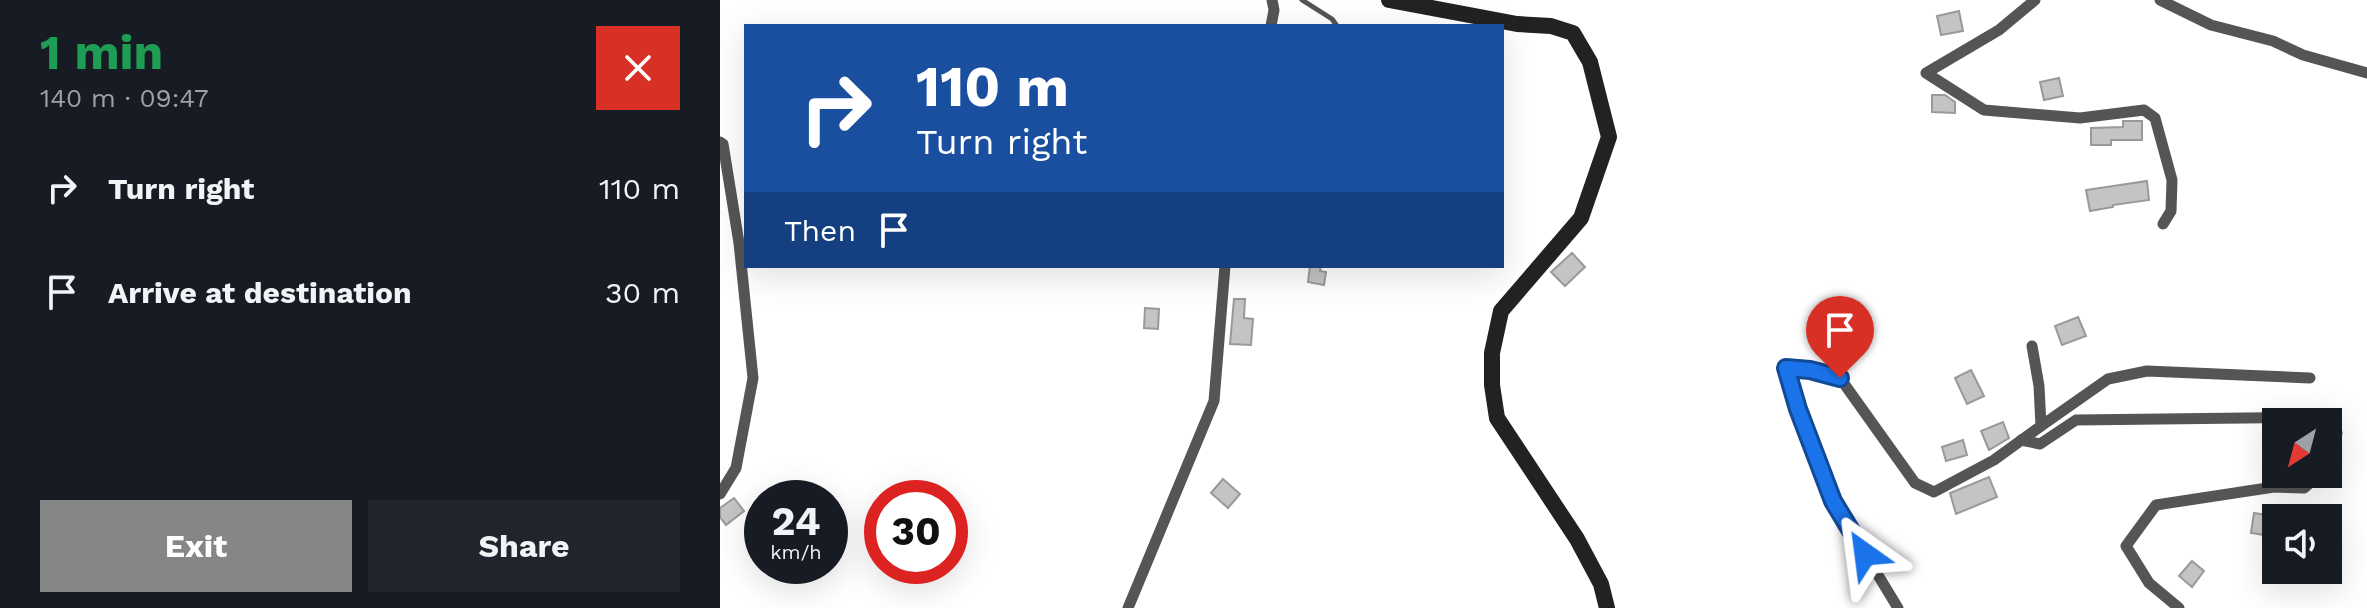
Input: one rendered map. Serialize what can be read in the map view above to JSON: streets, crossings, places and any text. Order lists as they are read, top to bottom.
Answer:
{
  "north": "bottom left",
  "page": {
    "heading": ["1 min", "140 m · 09:47"],
    "turn": ["110 m", "Turn right"],
    "list": [
      {
        "name": "Turn right",
        "value": "110 m"
      },
      {
        "name": "Arrive at destination",
        "value": "30 m"
      }
    ],
    "then": "Then",
    "speed": "24 km/h",
    "limit": "30",
    "buttons": ["Exit", "Share"]
  }
}
